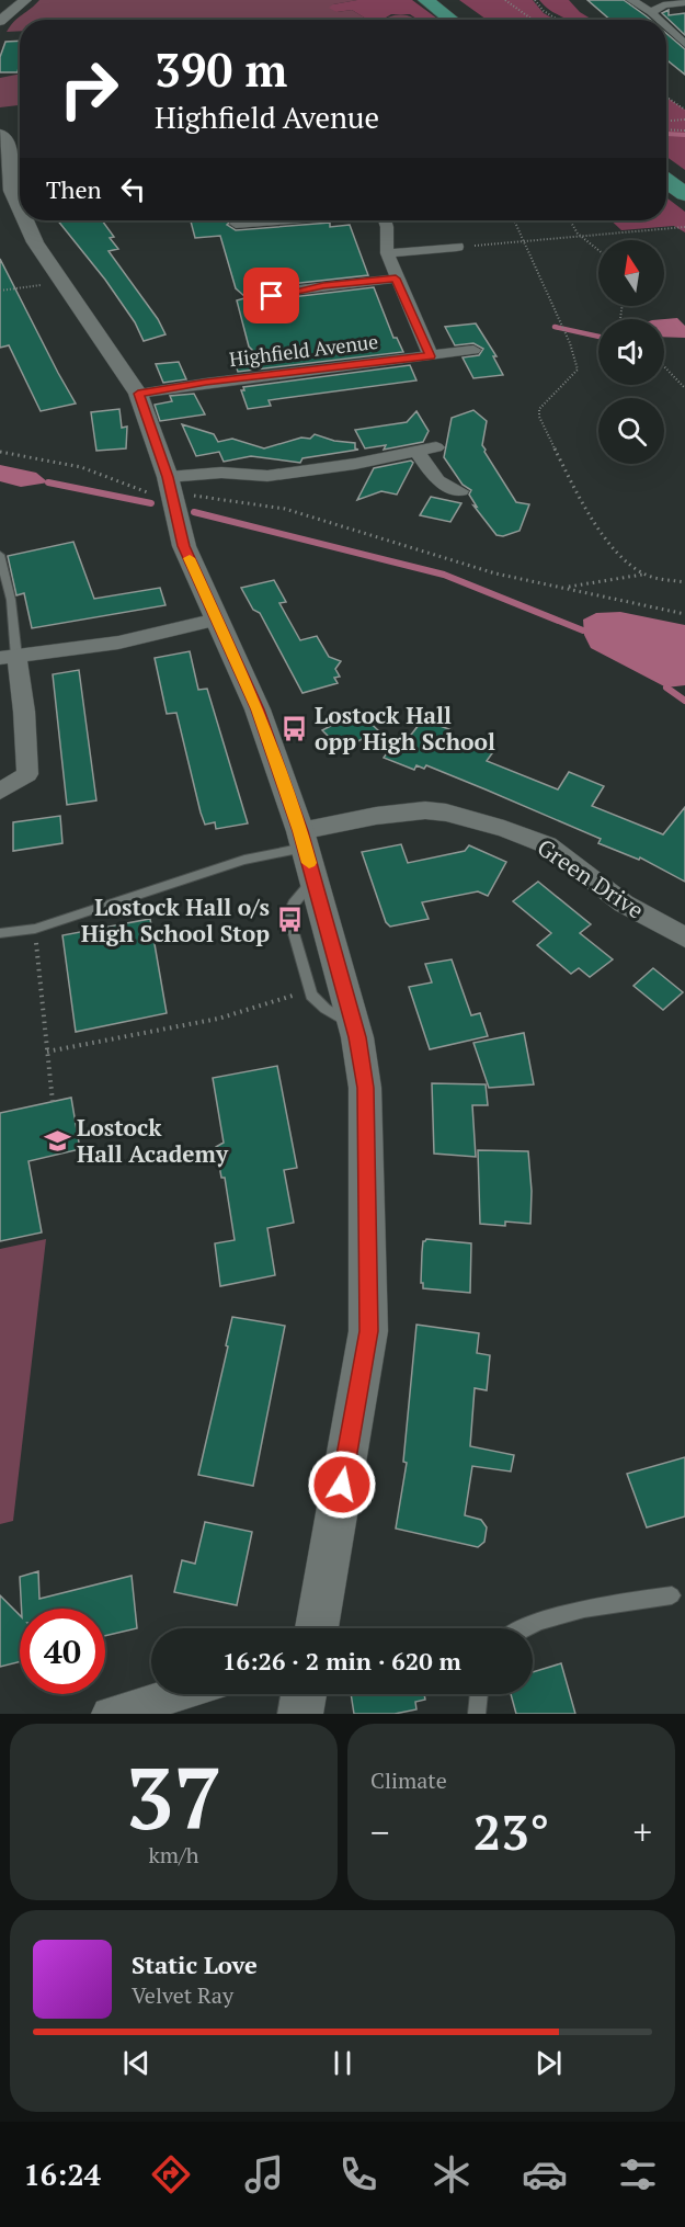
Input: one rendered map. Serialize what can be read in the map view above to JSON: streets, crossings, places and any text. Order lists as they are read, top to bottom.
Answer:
{
  "streets": {
    "street": ["Highfield Avenue", "Green Drive"]
  },
  "places": {
    "bus stop": ["Lostock Hall opp High School", "Lostock Hall o/s High School Stop"],
    "school or university": ["Lostock Hall Academy"]
  },
  "north": "top",
  "page": {
    "turn": ["390 m", "Highfield Avenue"],
    "then": "Then",
    "limit": "40",
    "trip": "16:26 · 2 min · 620 m",
    "tile": [
      ["37", "km/h"],
      "Climate"
    ],
    "heat": ["−", "23°", "+"],
    "song": ["Static Love", "Velvet Ray"],
    "tabs": "16:24"
  }
}
